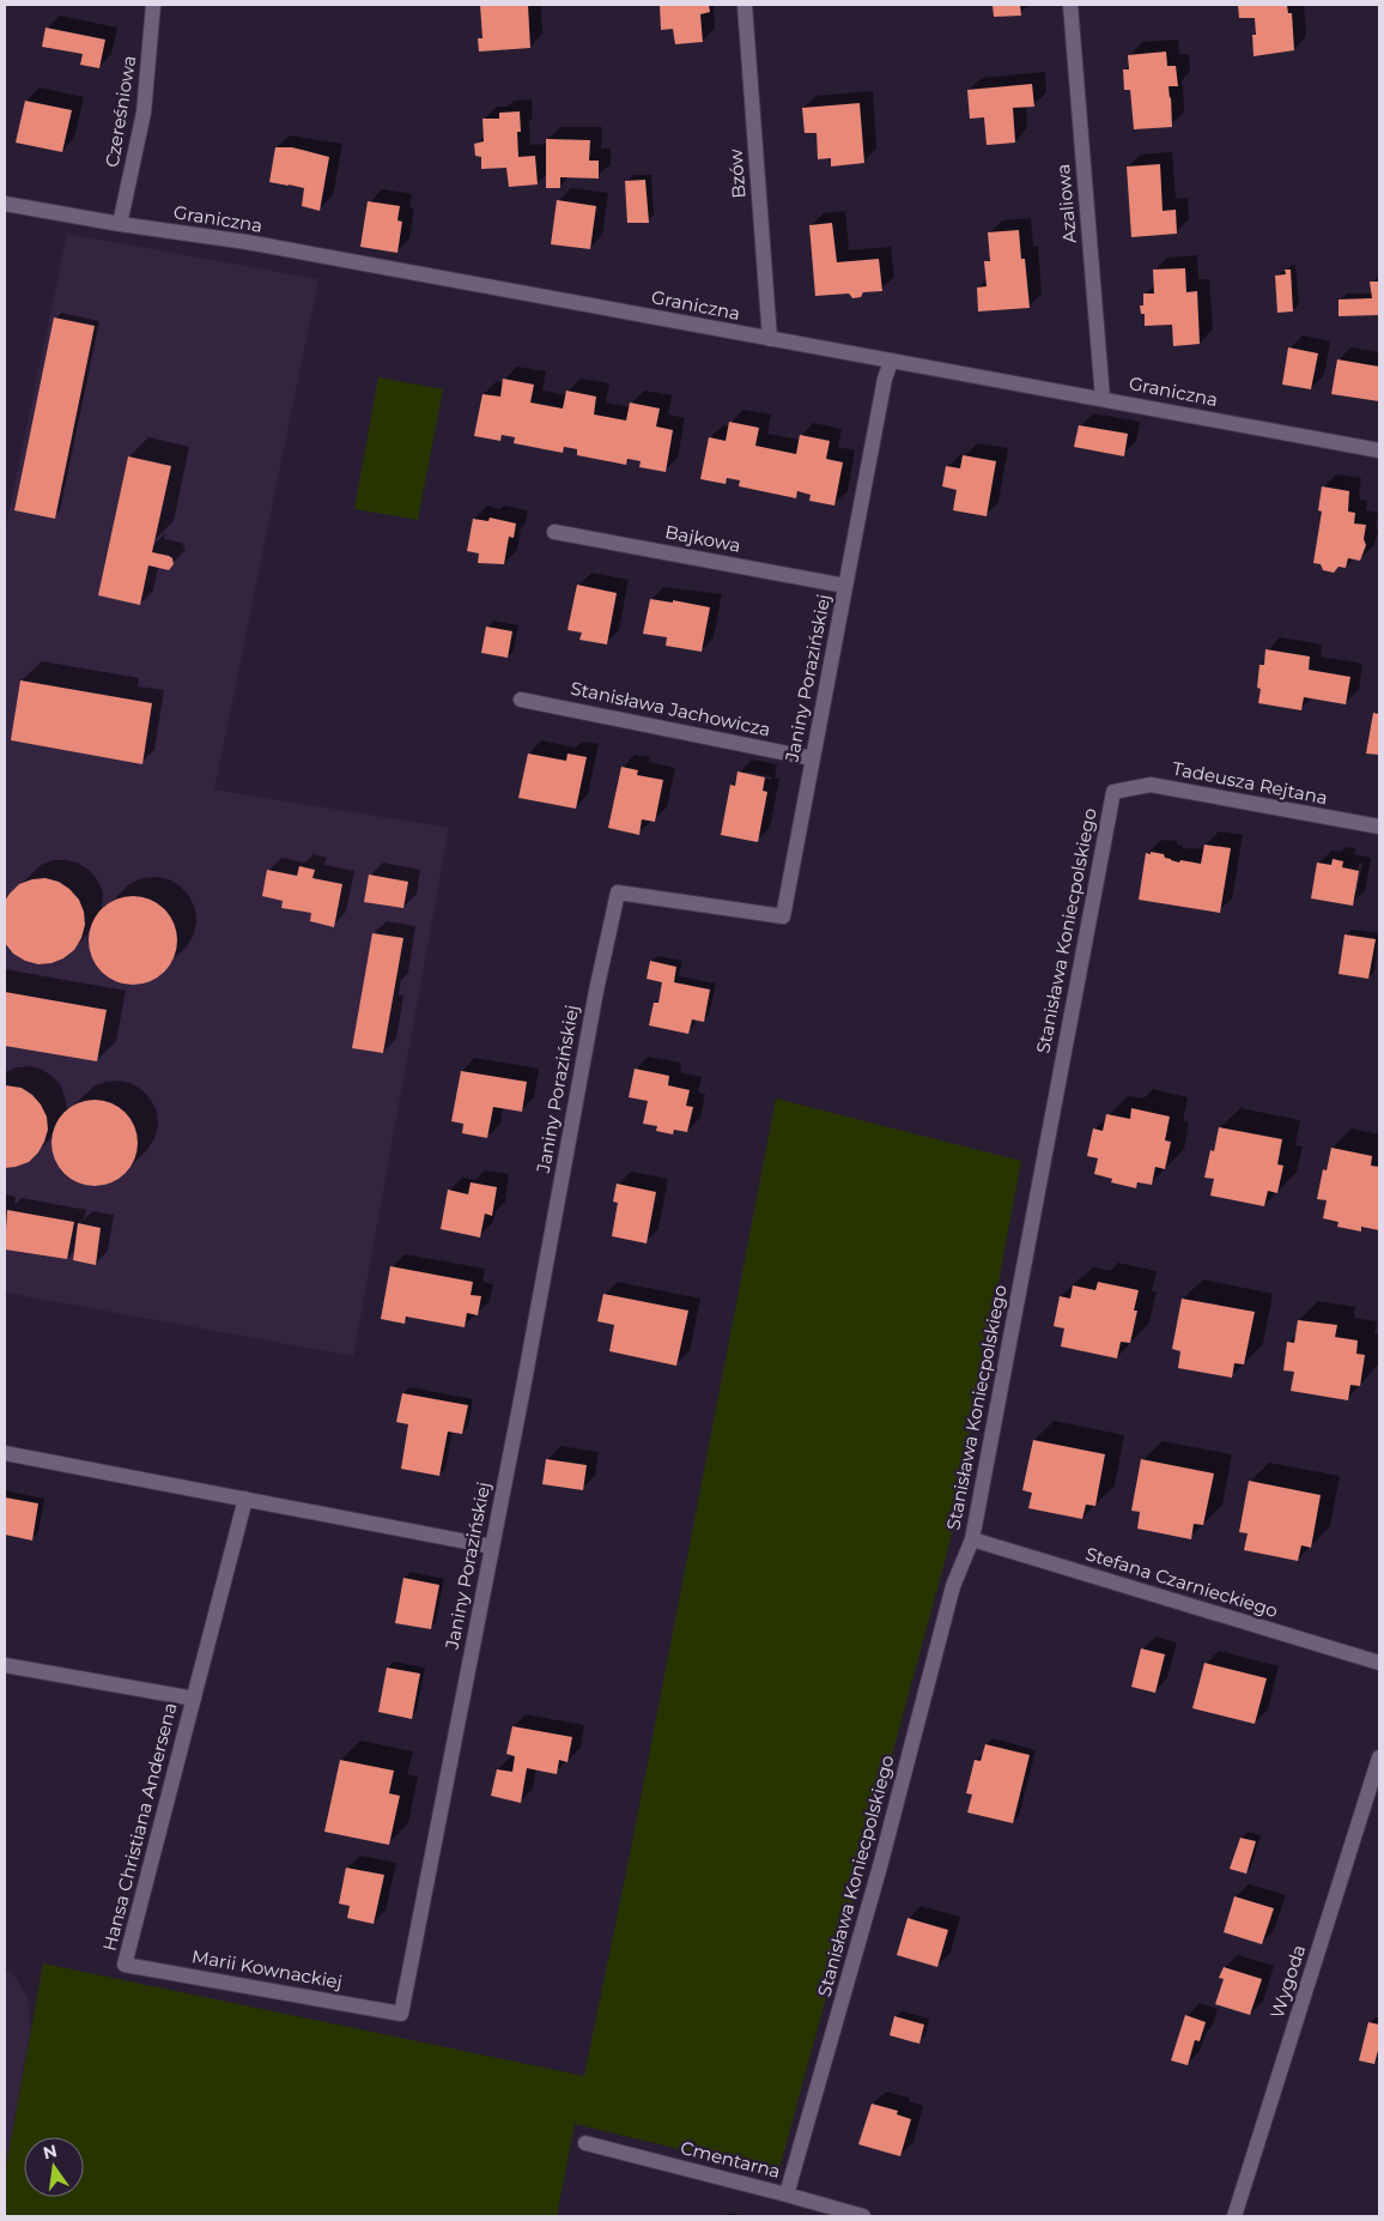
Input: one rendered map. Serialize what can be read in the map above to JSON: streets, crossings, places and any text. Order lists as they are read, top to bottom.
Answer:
{
  "streets": {
    "street": [
      "Czereśniowa",
      "Bzów",
      "Azaliowa",
      "Graniczna",
      "Bajkowa",
      "Janiny Porazińskiej",
      "Stanisława Jachowicza",
      "Tadeusza Rejtana",
      "Stanisława Koniecpolskiego",
      "Stefana Czarnieckiego",
      "Hansa Christiana Andersena",
      "Marii Kownackiej",
      "Wygoda",
      "Cmentarna"
    ]
  },
  "crossings": [
    ["Czereśniowa", "Graniczna"],
    ["Bzów", "Graniczna"],
    ["Azaliowa", "Graniczna"],
    ["Graniczna", "Janiny Porazińskiej"],
    ["Bajkowa", "Janiny Porazińskiej"],
    ["Janiny Porazińskiej", "Stanisława Jachowicza"],
    ["Janiny Porazińskiej", "Marii Kownackiej"],
    ["Tadeusza Rejtana", "Stanisława Koniecpolskiego"],
    ["Stanisława Koniecpolskiego", "Stefana Czarnieckiego"],
    ["Stanisława Koniecpolskiego", "Cmentarna"],
    ["Hansa Christiana Andersena", "Marii Kownackiej"]
  ],
  "north": "top"
}
